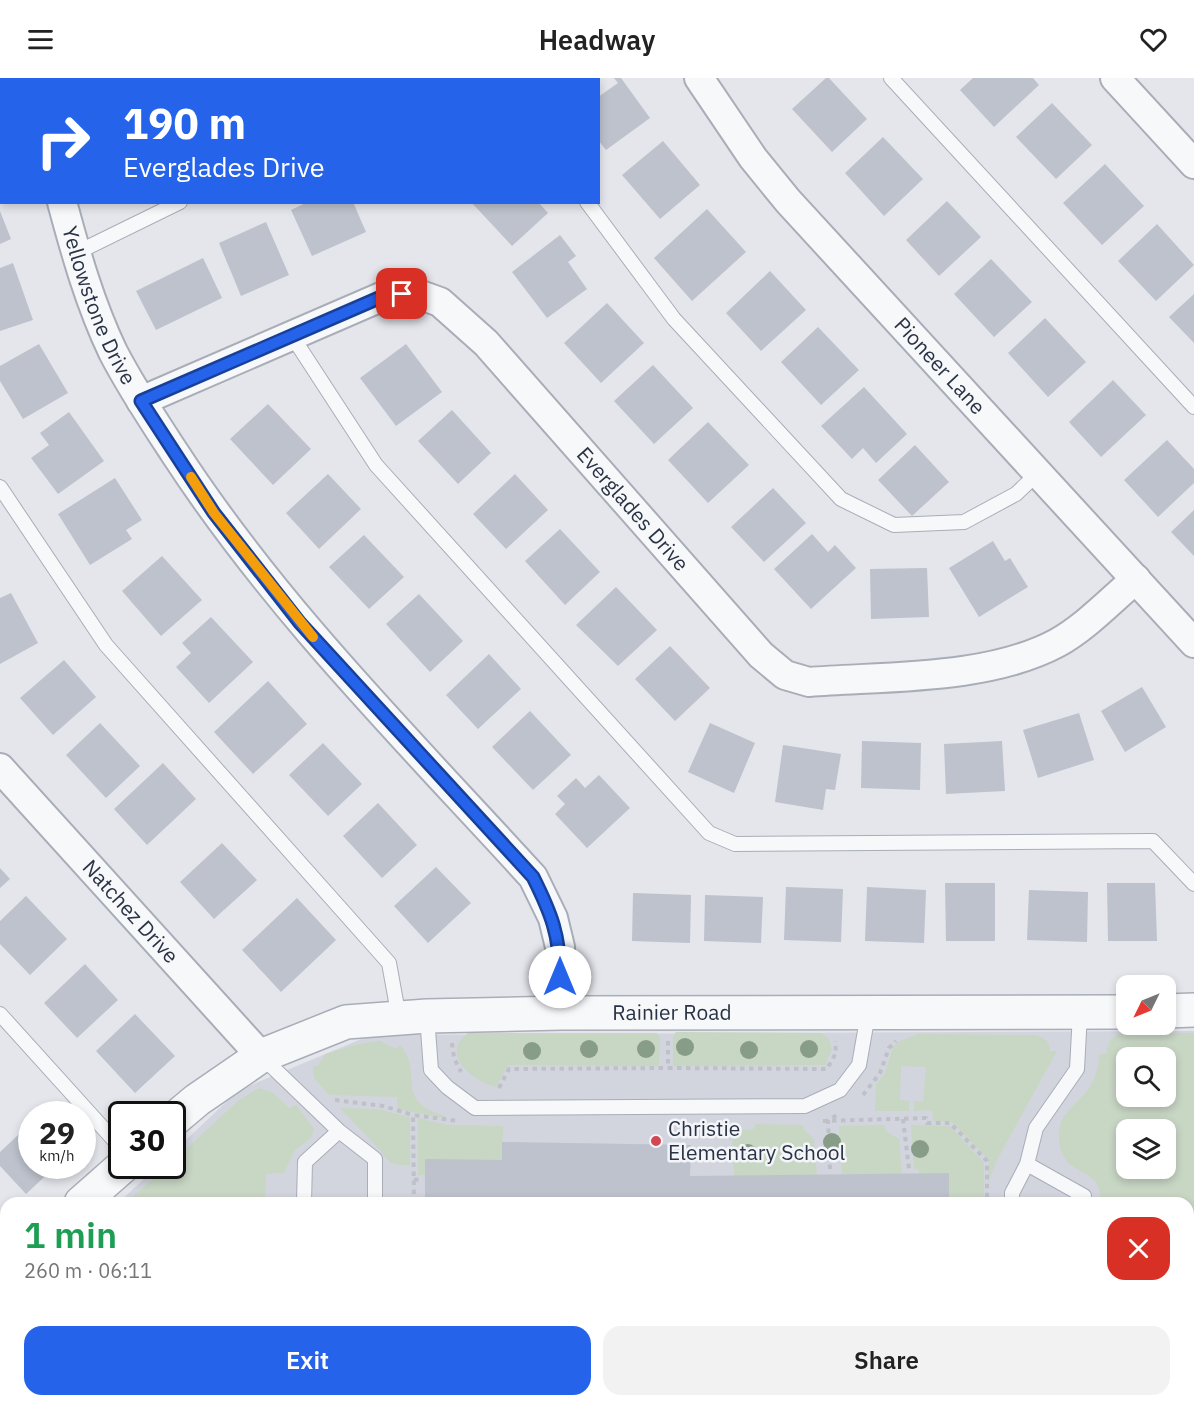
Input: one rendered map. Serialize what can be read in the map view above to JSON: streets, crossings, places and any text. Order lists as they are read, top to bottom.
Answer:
{
  "streets": {
    "street": [
      "Yellowstone Drive",
      "Pioneer Lane",
      "Everglades Drive",
      "Natchez Drive",
      "Rainier Road"
    ]
  },
  "crossings": [
    ["Yellowstone Drive", "Everglades Drive"],
    ["Yellowstone Drive", "Rainier Road"],
    ["Pioneer Lane", "Everglades Drive"],
    ["Natchez Drive", "Rainier Road"]
  ],
  "places": ["Christie Elementary School"],
  "north": "bottom left",
  "page": {
    "header": "Headway",
    "turn": ["190 m", "Everglades Drive"],
    "speed": "29 km/h",
    "limit": "30",
    "heading": ["1 min", "260 m · 06:11"],
    "buttons": ["Exit", "Share"]
  }
}
